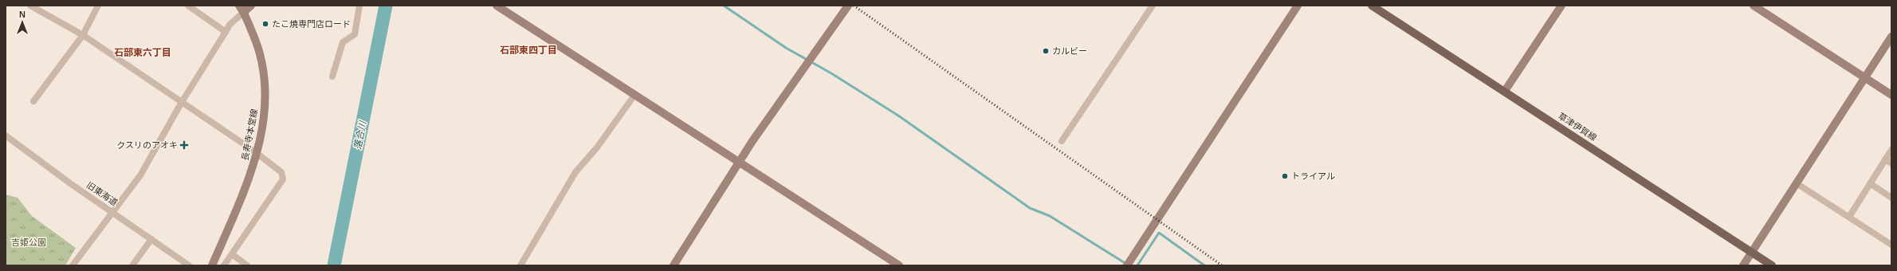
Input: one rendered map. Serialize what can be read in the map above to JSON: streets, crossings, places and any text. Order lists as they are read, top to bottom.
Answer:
{
  "streets": {
    "main road": ["草津伊賀線"],
    "street": ["長寿寺本堂線", "旧東海道"]
  },
  "districts": ["石部東四丁目", "石部東六丁目"],
  "water": ["落合川"],
  "parks": ["吉姫公園"],
  "places": {
    "other": ["たこ焼専門店ロード", "カルビー", "トライアル"],
    "health": ["クスリのアオキ"]
  },
  "north": "top"
}
